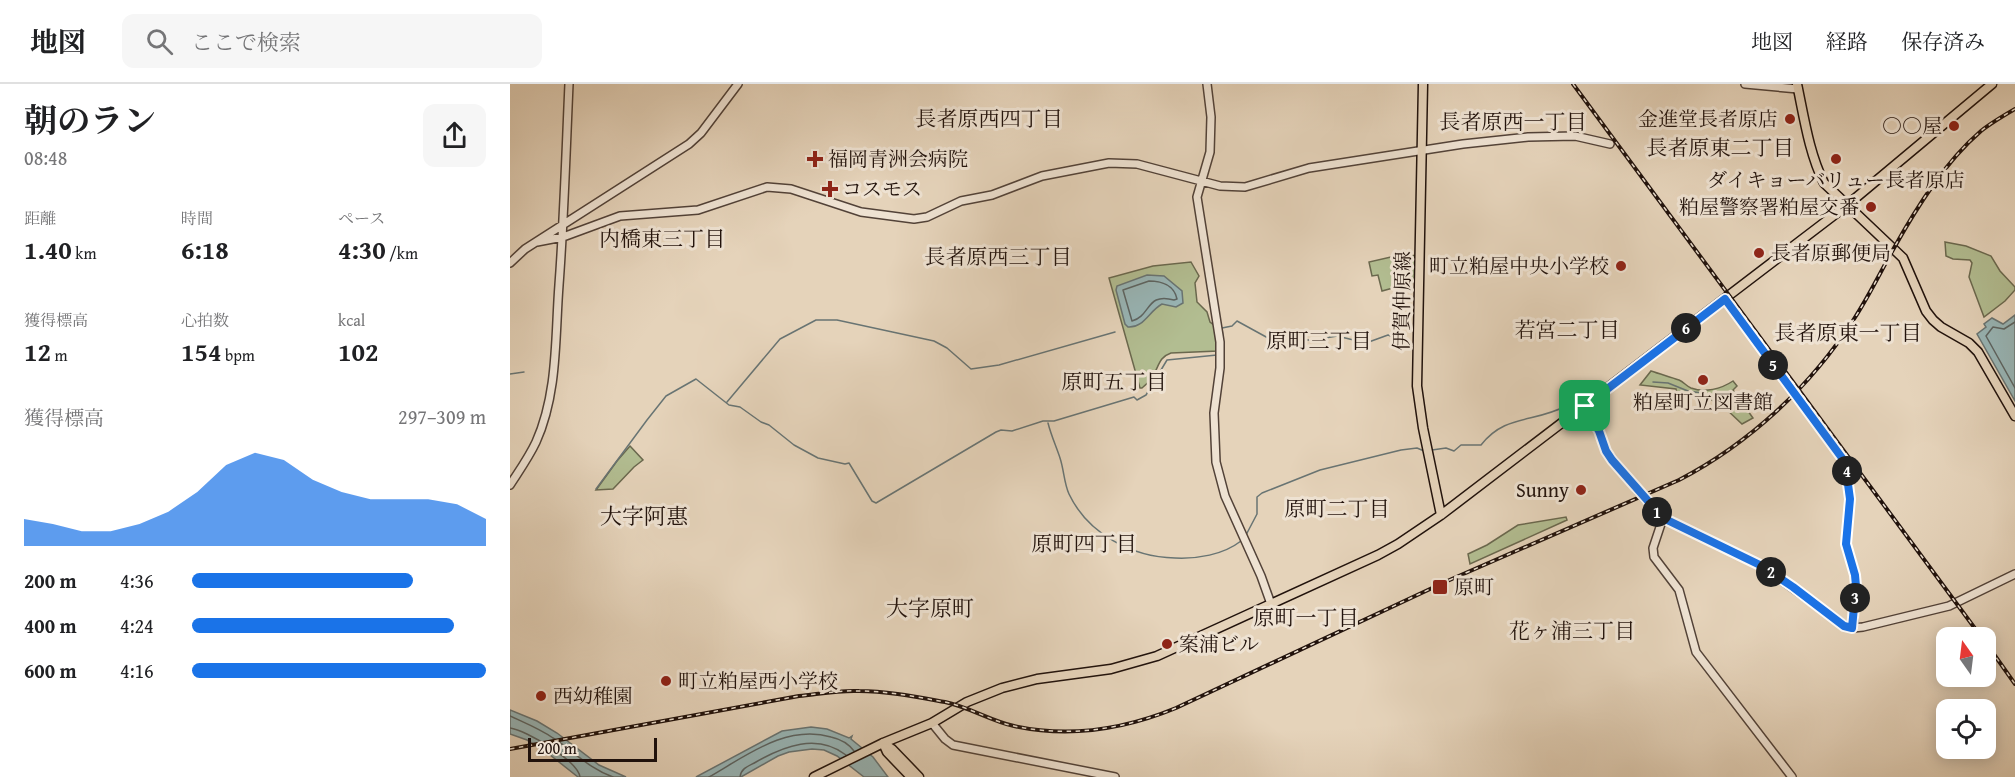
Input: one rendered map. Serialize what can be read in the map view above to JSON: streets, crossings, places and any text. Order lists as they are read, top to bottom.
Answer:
{
  "streets": {
    "main road": ["伊賀仲原線"]
  },
  "districts": [
    "長者原西四丁目",
    "長者原西一丁目",
    "長者原東二丁目",
    "内橋東三丁目",
    "長者原西三丁目",
    "若宮二丁目",
    "長者原東一丁目",
    "原町三丁目",
    "原町五丁目",
    "原町二丁目",
    "大字阿惠",
    "原町四丁目",
    "大字原町",
    "原町一丁目",
    "花ヶ浦三丁目"
  ],
  "places": {
    "other": [
      "金進堂長者原店",
      "○○屋",
      "ダイキョーバリュー長者原店",
      "粕屋警察署粕屋交番",
      "長者原郵便局",
      "町立粕屋中央小学校",
      "粕屋町立図書館",
      "Sunny",
      "案浦ビル",
      "町立粕屋西小学校",
      "西幼稚園"
    ],
    "health": ["福岡青洲会病院", "コスモス"],
    "transit": ["原町"]
  },
  "scale_bar": "200 m",
  "north": "top",
  "page": {
    "header": "地図",
    "search": "ここで検索",
    "nav": ["地図", "経路", "保存済み"],
    "heading": ["朝のラン", "08:48"],
    "stats": [
      ["距離", "1.40 km"],
      ["時間", "6:18"],
      ["ペース", "4:30 /km"],
      ["獲得標高", "12 m"],
      ["心拍数", "154 bpm"],
      ["kcal", "102"]
    ],
    "pins": [
      "6",
      "5",
      "4",
      "1",
      "2",
      "3"
    ],
    "chart": ["獲得標高", "297–309 m"],
    "list": [
      {
        "name": "200 m",
        "note": "4:36"
      },
      {
        "name": "400 m",
        "note": "4:24"
      },
      {
        "name": "600 m",
        "note": "4:16"
      }
    ],
    "scale": "200 m"
  }
}
